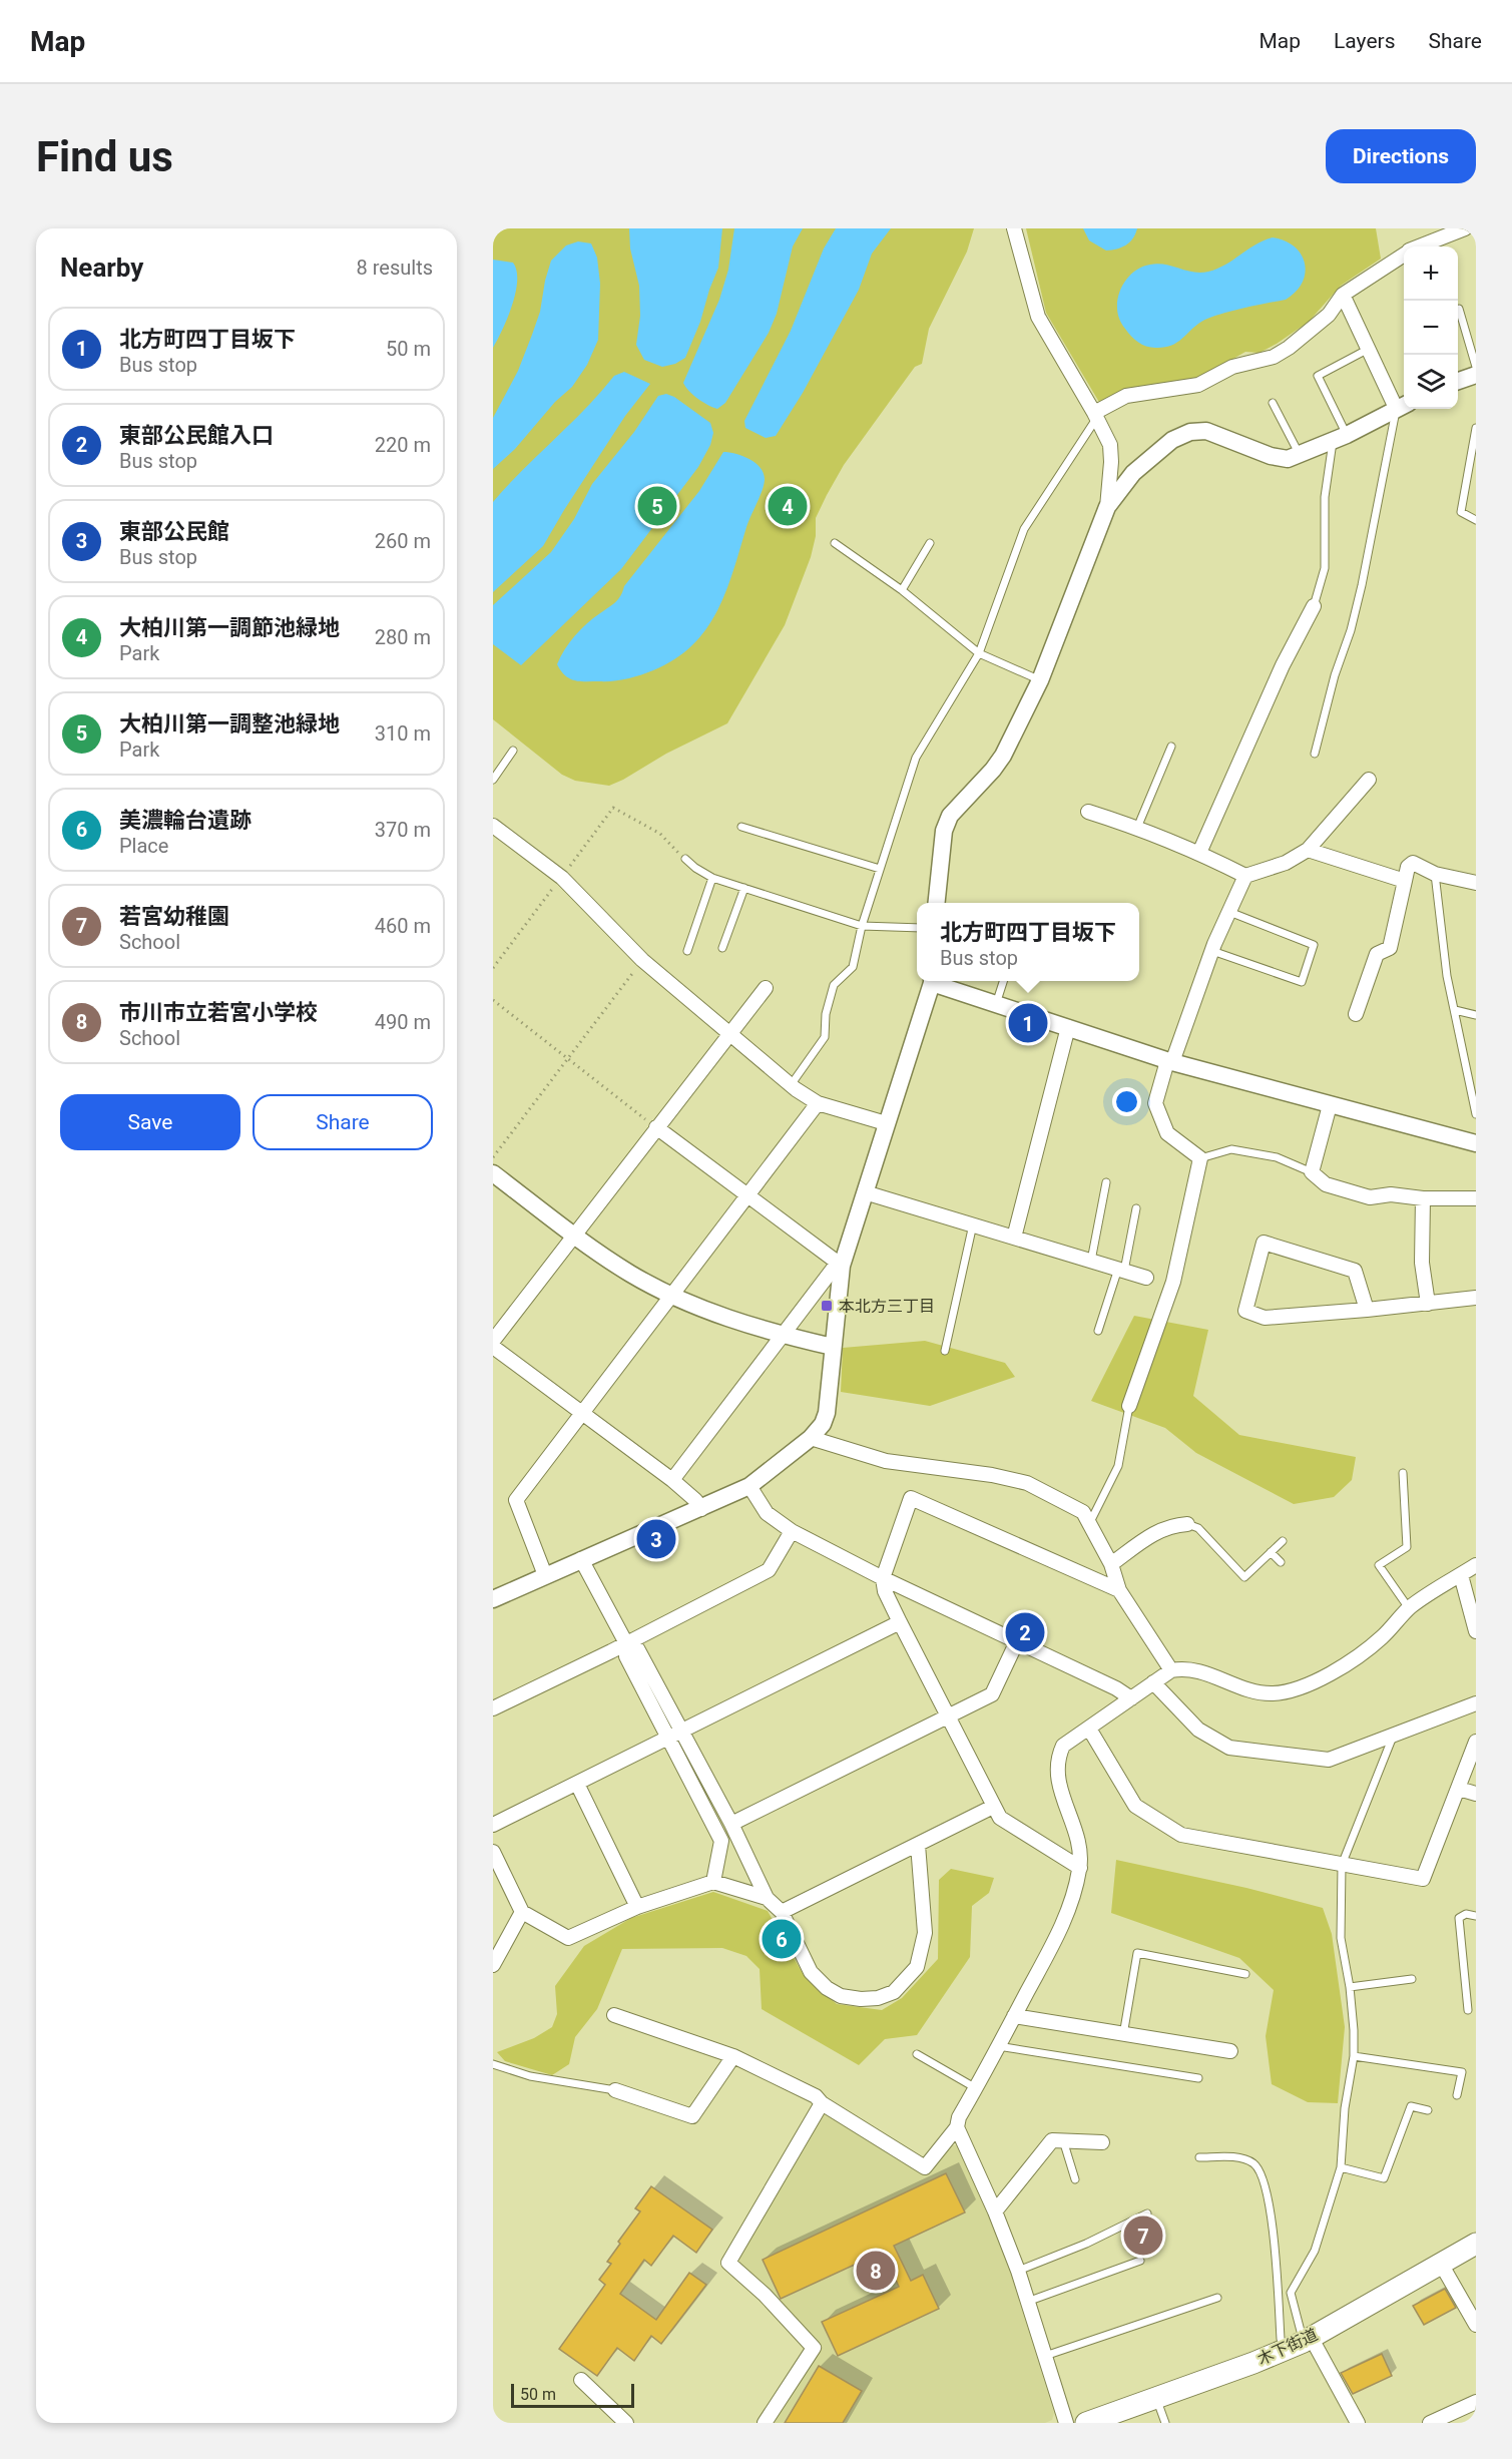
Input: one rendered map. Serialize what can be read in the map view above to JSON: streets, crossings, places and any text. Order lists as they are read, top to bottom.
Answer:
{
  "streets": {
    "main road": ["木下街道"]
  },
  "places": {
    "transit": ["本北方三丁目"]
  },
  "scale_bar": "50 m",
  "page": {
    "header": "Map",
    "nav": ["Map", "Layers", "Share"],
    "buttons": [
      "Directions",
      ["Save", "Share"]
    ],
    "title": "Find us",
    "heading": ["Nearby", "8 results"],
    "map_buttons": ["+", "−"],
    "list": [
      {
        "mark": "1",
        "name": "北方町四丁目坂下",
        "note": "Bus stop",
        "value": "50 m"
      },
      {
        "mark": "2",
        "name": "東部公民館入口",
        "note": "Bus stop",
        "value": "220 m"
      },
      {
        "mark": "3",
        "name": "東部公民館",
        "note": "Bus stop",
        "value": "260 m"
      },
      {
        "mark": "4",
        "name": "大柏川第一調節池緑地",
        "note": "Park",
        "value": "280 m"
      },
      {
        "mark": "5",
        "name": "大柏川第一調整池緑地",
        "note": "Park",
        "value": "310 m"
      },
      {
        "mark": "6",
        "name": "美濃輪台遺跡",
        "note": "Place",
        "value": "370 m"
      },
      {
        "mark": "7",
        "name": "若宮幼稚園",
        "note": "School",
        "value": "460 m"
      },
      {
        "mark": "8",
        "name": "市川市立若宮小学校",
        "note": "School",
        "value": "490 m"
      }
    ],
    "pins": [
      "4",
      "5",
      "1",
      "3",
      "2",
      "6",
      "7",
      "8"
    ],
    "popup": ["北方町四丁目坂下", "Bus stop"],
    "scale": "50 m"
  }
}
